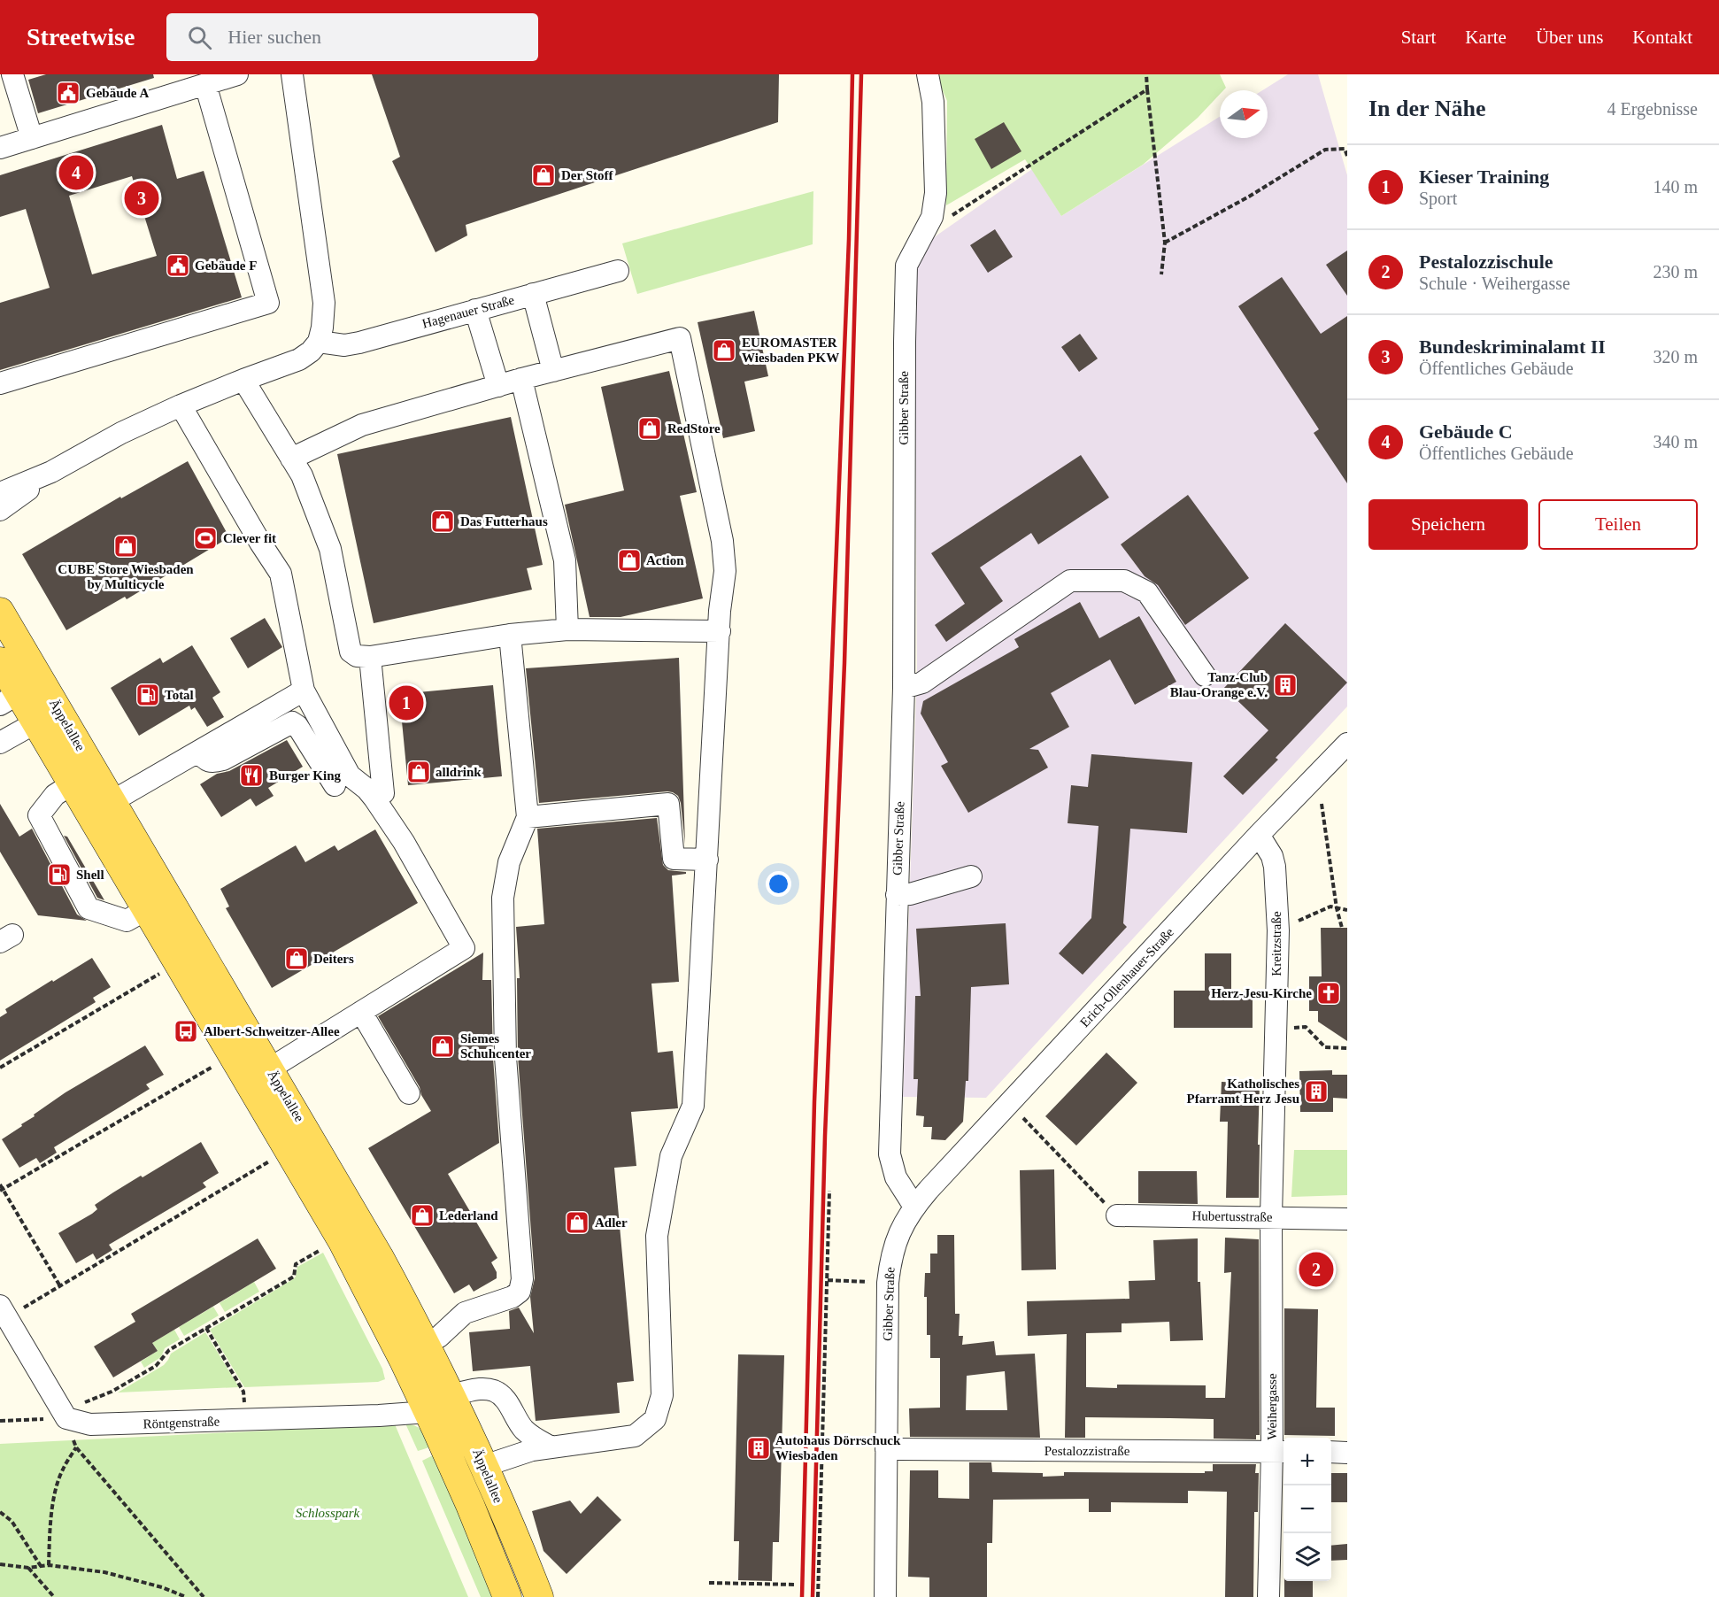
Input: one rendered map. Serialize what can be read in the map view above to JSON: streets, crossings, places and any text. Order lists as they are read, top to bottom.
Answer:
{
  "streets": {
    "main road": ["Äppelallee"],
    "street": [
      "Hagenauer Straße",
      "Gibber Straße",
      "Kreitzstraße",
      "Erich-Ollenhauer-Straße",
      "Hubertusstraße",
      "Weihergasse",
      "Röntgenstraße",
      "Pestalozzistraße"
    ]
  },
  "crossings": [
    ["Gibber Straße", "Erich-Ollenhauer-Straße"],
    ["Gibber Straße", "Pestalozzistraße"],
    ["Äppelallee", "Röntgenstraße"],
    ["Kreitzstraße", "Erich-Ollenhauer-Straße"],
    ["Kreitzstraße", "Hubertusstraße"],
    ["Kreitzstraße", "Weihergasse"],
    ["Hubertusstraße", "Weihergasse"],
    ["Weihergasse", "Pestalozzistraße"]
  ],
  "parks": ["Schlosspark"],
  "places": {
    "public building": ["Gebäude A", "Gebäude F"],
    "shop": [
      "Der Stoff",
      "EUROMASTER Wiesbaden PKW",
      "RedStore",
      "Das Futterhaus",
      "CUBE Store Wiesbaden by Multicycle",
      "Action",
      "alldrink",
      "Deiters",
      "Siemes Schuhcenter",
      "Lederland",
      "Adler"
    ],
    "sports": ["Clever fit"],
    "building": ["Tanz-Club Blau-Orange e.V.", "Katholisches Pfarramt Herz Jesu", "Autohaus Dörrschuck Wiesbaden"],
    "fuel station": ["Total", "Shell"],
    "restaurant": ["Burger King"],
    "church": ["Herz-Jesu-Kirche"],
    "bus stop": ["Albert-Schweitzer-Allee"]
  },
  "north": "right",
  "page": {
    "header": "Streetwise",
    "search": "Hier suchen",
    "nav": [
      "Start",
      "Karte",
      "Über uns",
      "Kontakt"
    ],
    "heading": ["In der Nähe", "4 Ergebnisse"],
    "list": [
      {
        "mark": "1",
        "name": "Kieser Training",
        "note": "Sport",
        "value": "140 m"
      },
      {
        "mark": "2",
        "name": "Pestalozzischule",
        "note": "Schule · Weihergasse",
        "value": "230 m"
      },
      {
        "mark": "3",
        "name": "Bundeskriminalamt II",
        "note": "Öffentliches Gebäude",
        "value": "320 m"
      },
      {
        "mark": "4",
        "name": "Gebäude C",
        "note": "Öffentliches Gebäude",
        "value": "340 m"
      }
    ],
    "pins": [
      "4",
      "3",
      "1",
      "2"
    ],
    "buttons": ["Speichern", "Teilen"],
    "map_buttons": ["+", "−"]
  }
}
